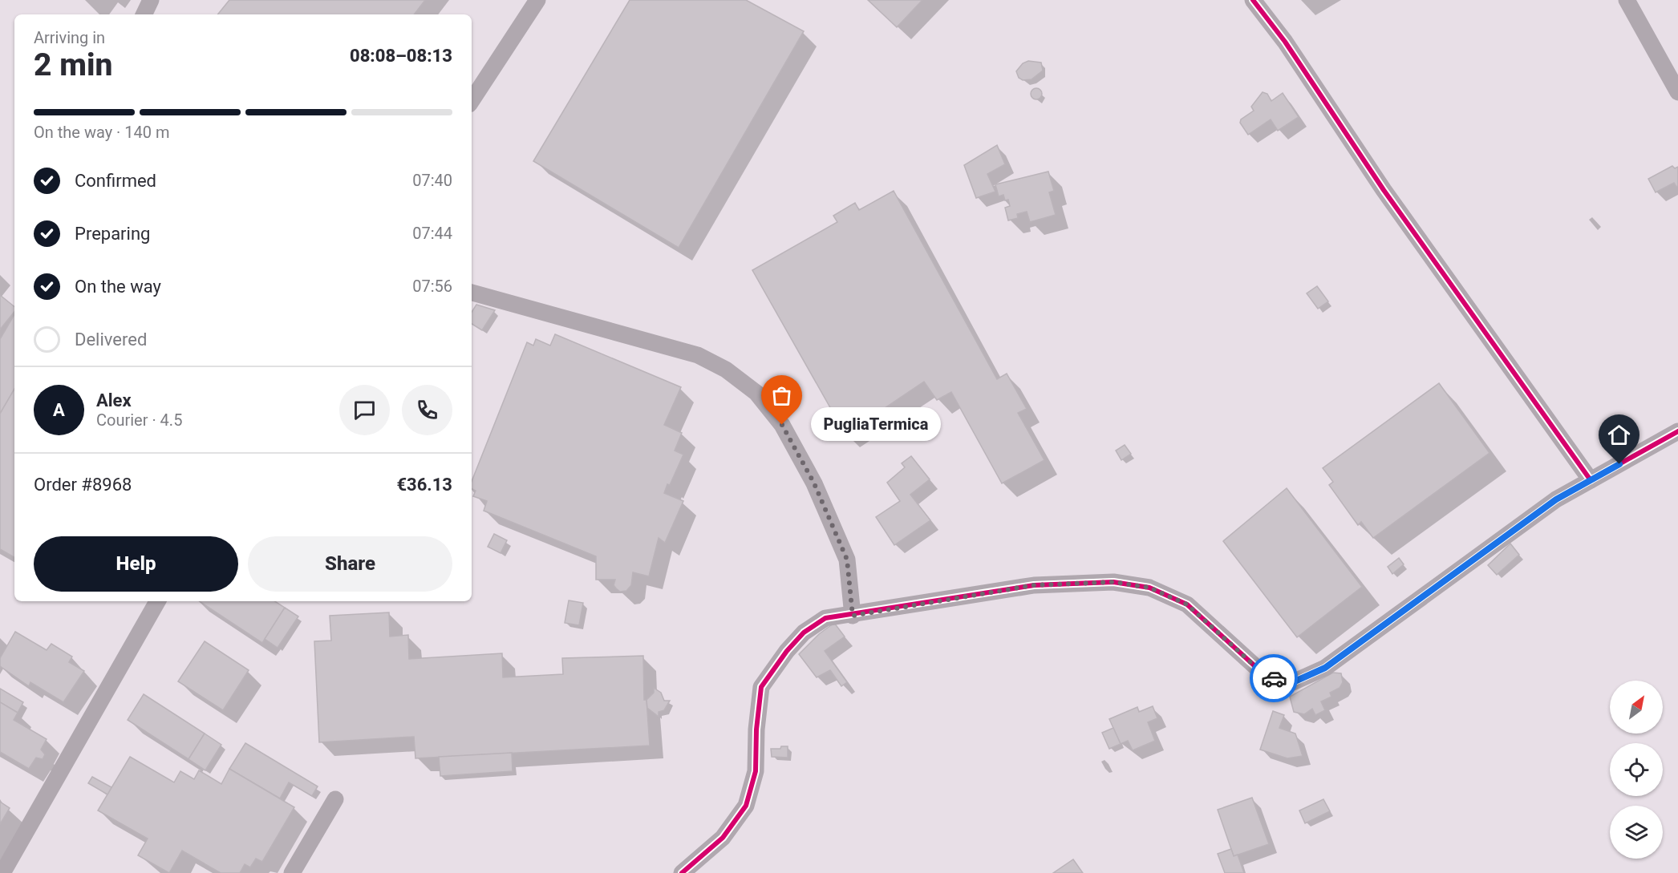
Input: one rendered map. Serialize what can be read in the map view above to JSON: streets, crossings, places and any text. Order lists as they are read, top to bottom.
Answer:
{
  "places": ["PugliaTermica"],
  "north": "top right",
  "page": {
    "heading": ["2 min", "Arriving in", "08:08–08:13"],
    "panel": [
      "Alex",
      "Courier · 4.5",
      "Order #8968",
      "€36.13"
    ],
    "bar": "On the way · 140 m",
    "list": [
      ["Confirmed", "07:40"],
      ["Preparing", "07:44"],
      ["On the way", "07:56"],
      "Delivered"
    ],
    "round": "A",
    "bubble": "PugliaTermica",
    "buttons": ["Help", "Share"]
  }
}
